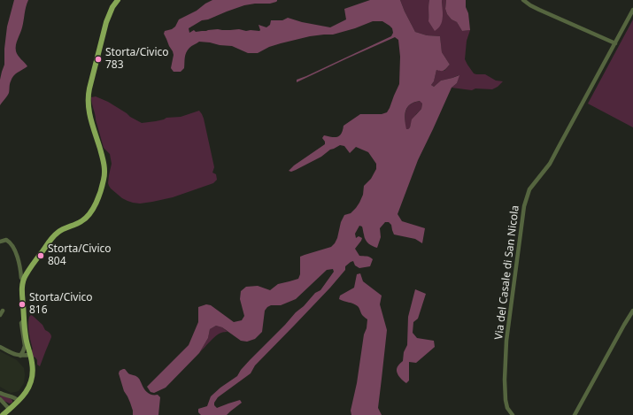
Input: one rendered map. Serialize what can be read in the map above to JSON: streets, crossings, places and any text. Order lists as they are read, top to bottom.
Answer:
{
  "streets": {
    "street": ["Via del Casale di San Nicola"]
  },
  "places": ["Storta/Civico 783", "Storta/Civico 804", "Storta/Civico 816"]
}
